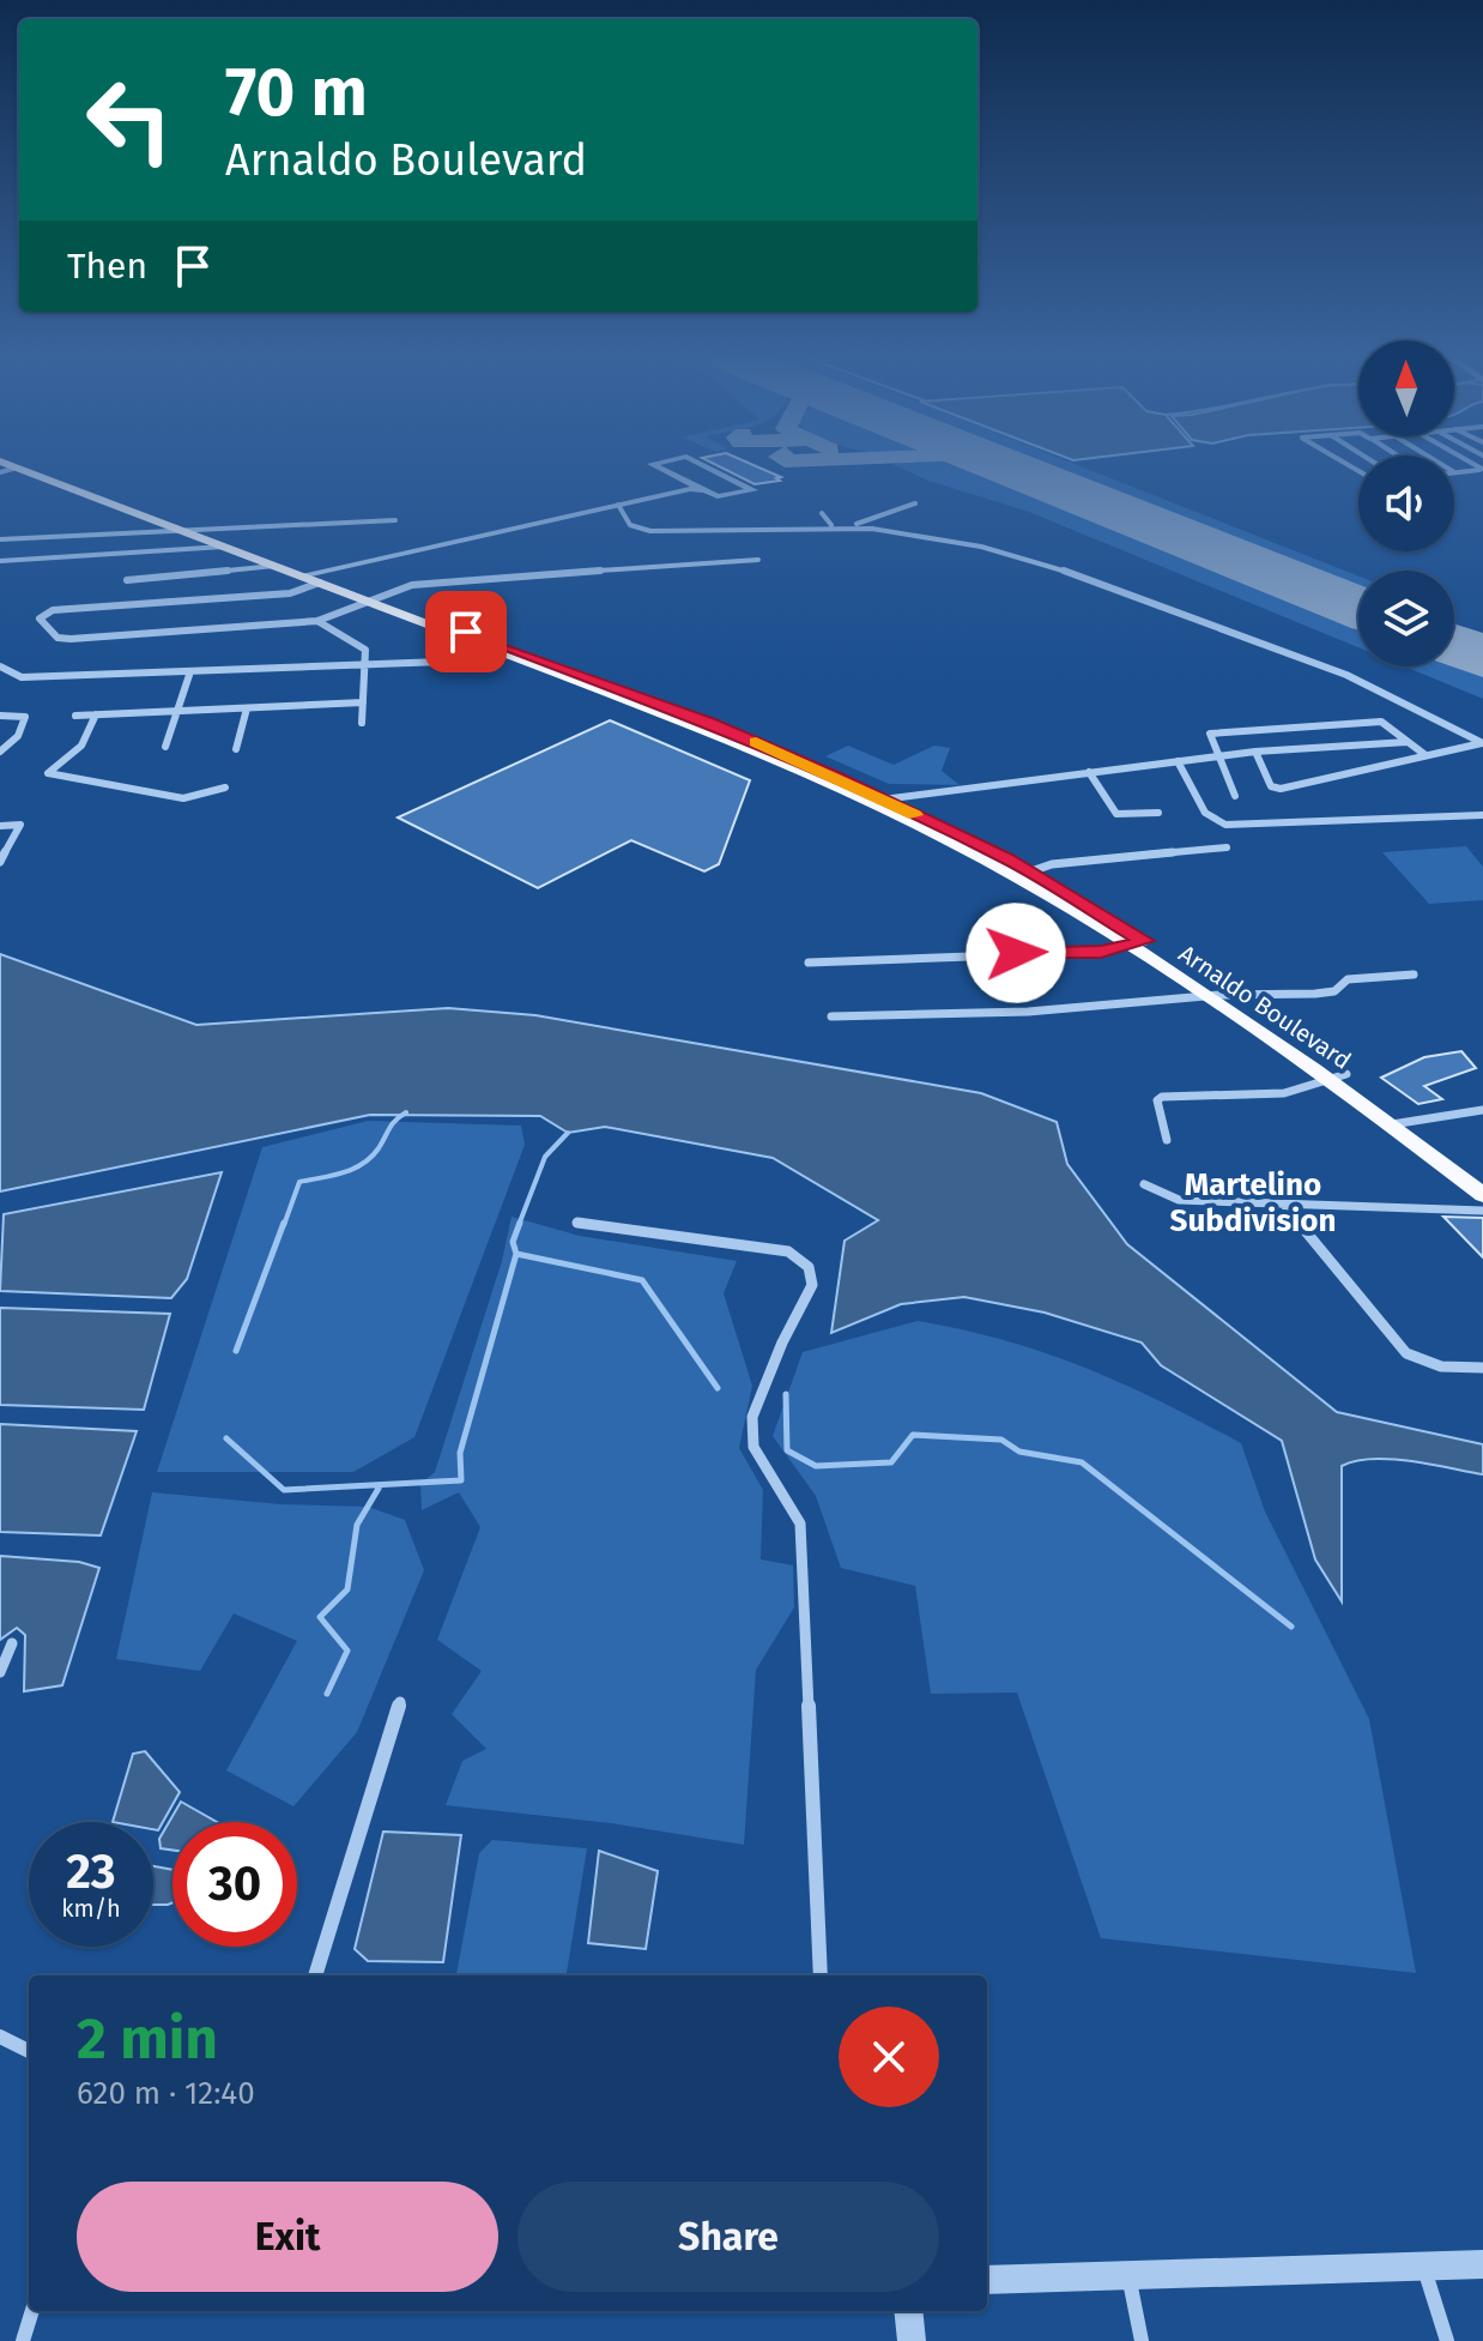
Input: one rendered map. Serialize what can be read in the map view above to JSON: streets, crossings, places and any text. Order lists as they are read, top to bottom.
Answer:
{
  "streets": {
    "highway": ["Arnaldo Boulevard"]
  },
  "districts": ["Martelino Subdivision"],
  "north": "top",
  "page": {
    "turn": ["70 m", "Arnaldo Boulevard"],
    "then": "Then",
    "speed": "23 km/h",
    "limit": "30",
    "heading": ["2 min", "620 m · 12:40"],
    "buttons": ["Exit", "Share"]
  }
}
